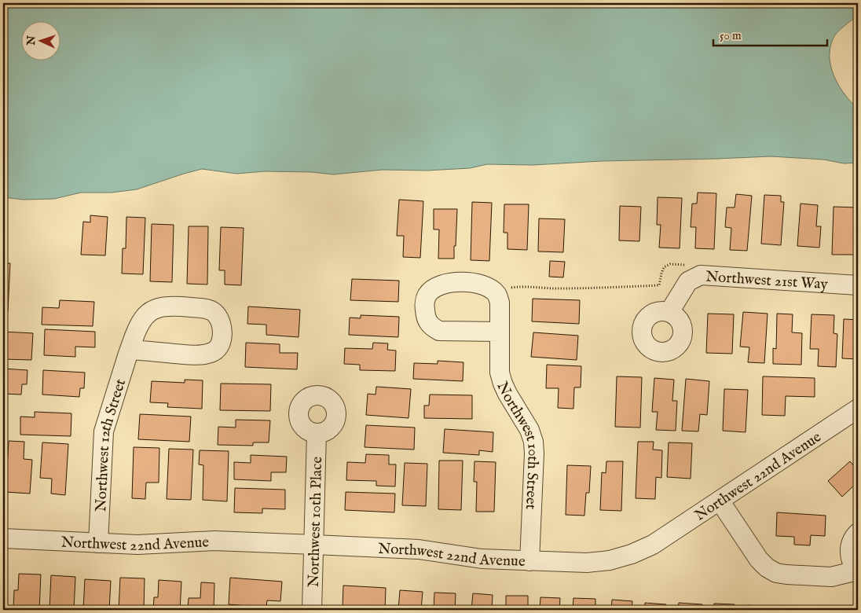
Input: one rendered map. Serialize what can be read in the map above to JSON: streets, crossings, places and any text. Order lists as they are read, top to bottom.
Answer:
{
  "streets": {
    "street": [
      "Northwest 21st Way",
      "Northwest 12th Street",
      "Northwest 10th Street",
      "Northwest 22nd Avenue",
      "Northwest 10th Place"
    ]
  },
  "crossings": [
    ["Northwest 12th Street", "Northwest 22nd Avenue"],
    ["Northwest 10th Street", "Northwest 22nd Avenue"],
    ["Northwest 22nd Avenue", "Northwest 10th Place"]
  ],
  "scale_bar": "50 m",
  "north": "left"
}
